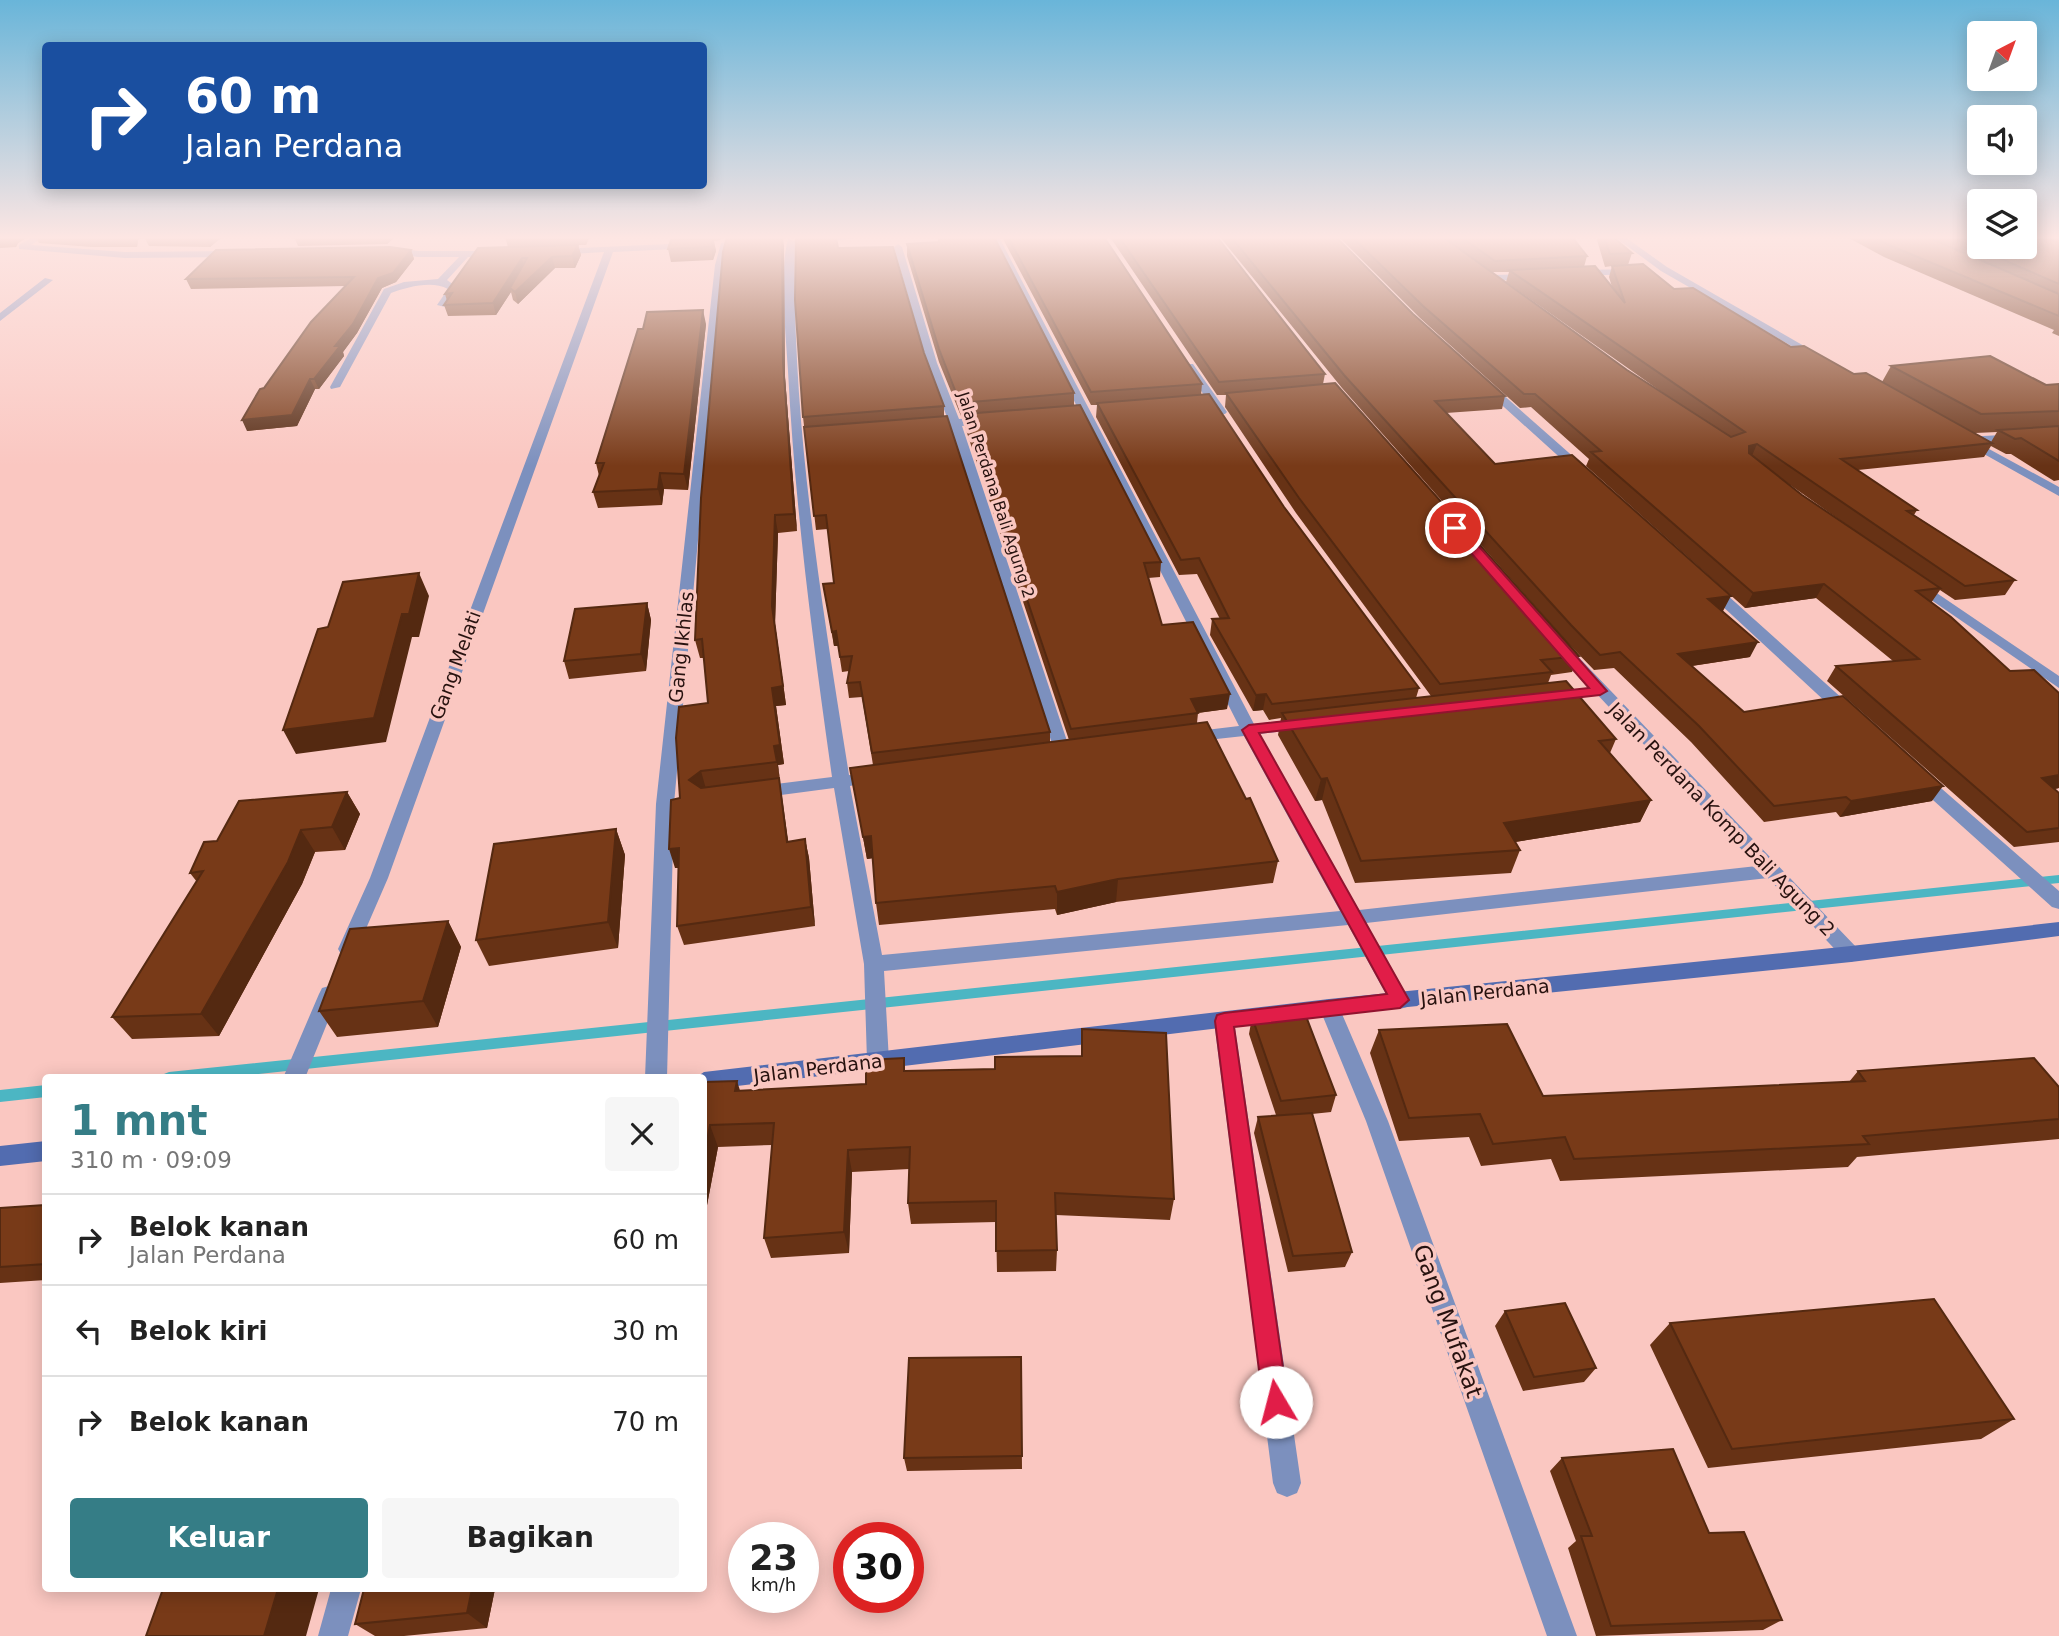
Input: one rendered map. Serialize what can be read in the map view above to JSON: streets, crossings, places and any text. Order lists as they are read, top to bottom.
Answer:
{
  "streets": {
    "street": [
      "Jalan Perdana Bali Agung 2",
      "Gang Ikhlas",
      "Gang Melati",
      "Jalan Perdana Komp Bali Agung 2",
      "Jalan Perdana",
      "Gang Mufakat"
    ]
  },
  "crossings": [
    ["Jalan Perdana Komp Bali Agung 2", "Jalan Perdana"],
    ["Jalan Perdana", "Gang Mufakat"]
  ],
  "north": "top right",
  "page": {
    "turn": ["60 m", "Jalan Perdana"],
    "heading": ["1 mnt", "310 m · 09:09"],
    "list": [
      {
        "name": "Belok kanan",
        "note": "Jalan Perdana",
        "value": "60 m"
      },
      {
        "name": "Belok kiri",
        "value": "30 m"
      },
      {
        "name": "Belok kanan",
        "value": "70 m"
      }
    ],
    "buttons": ["Keluar", "Bagikan"],
    "speed": "23 km/h",
    "limit": "30"
  }
}
